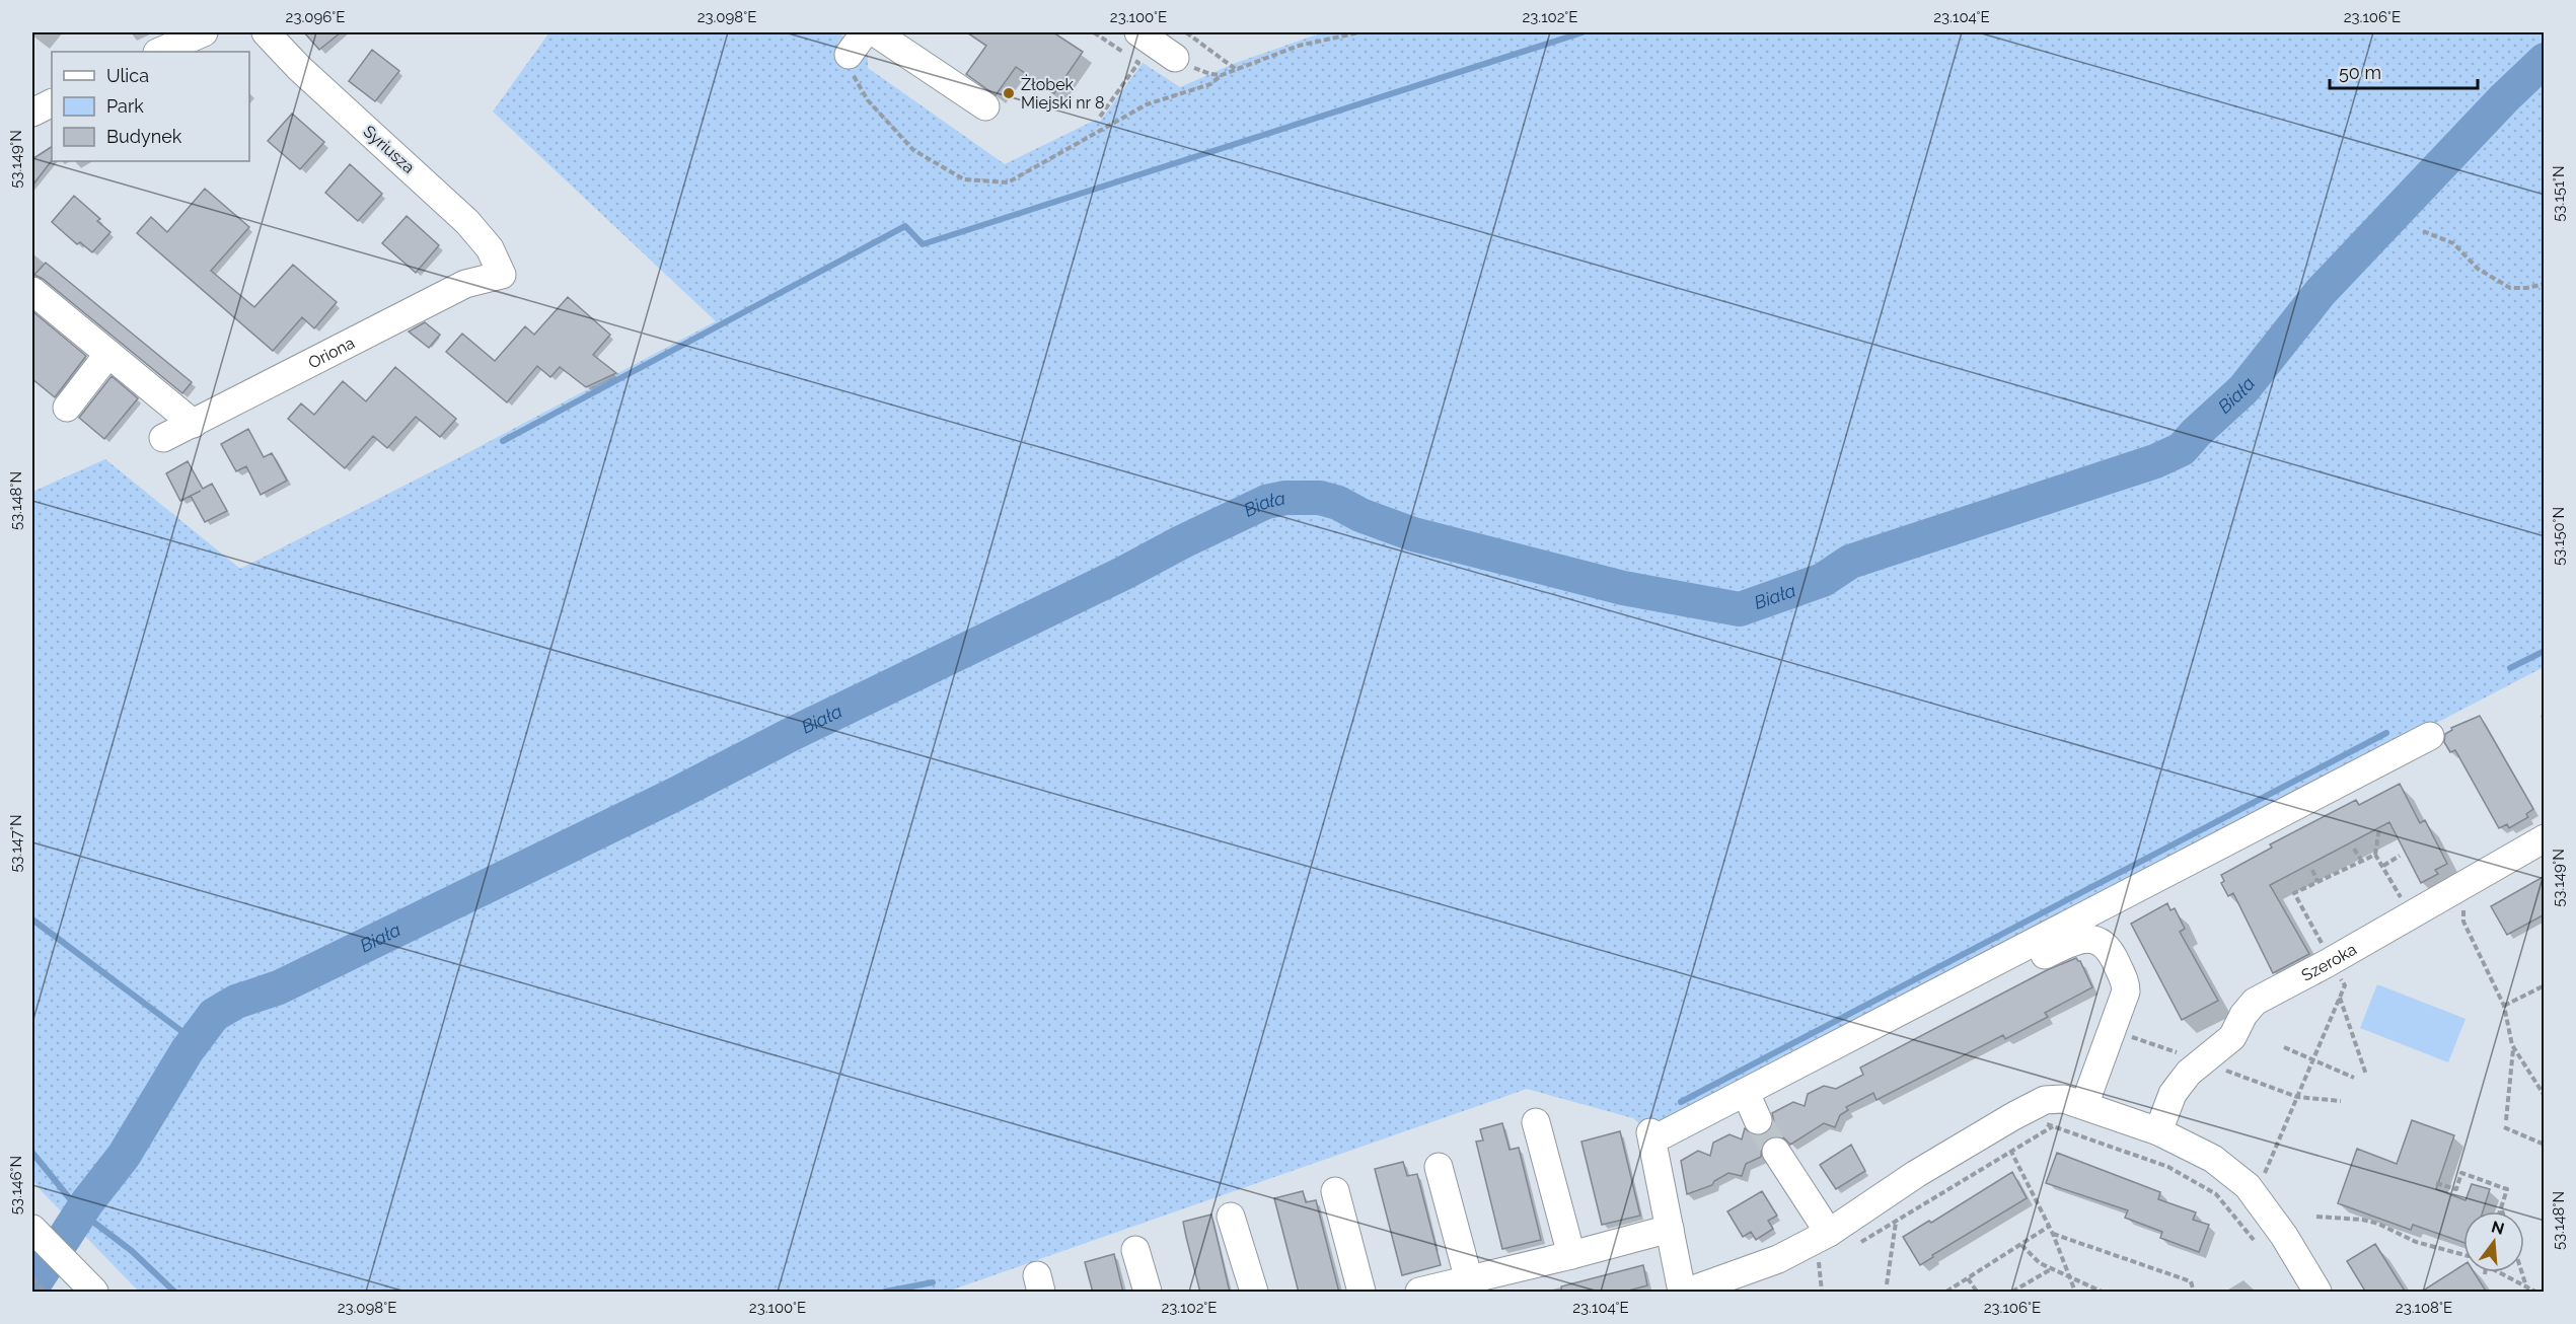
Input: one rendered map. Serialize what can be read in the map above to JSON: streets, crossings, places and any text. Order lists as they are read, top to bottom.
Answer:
{
  "streets": {
    "street": ["Syriusza", "Oriona", "Szeroka"]
  },
  "crossings": [
    ["Syriusza", "Oriona"]
  ],
  "water": ["Biała"],
  "places": ["Żłobek Miejski nr 8"],
  "legend": ["Ulica", "Park", "Budynek"],
  "scale_bar": "50 m",
  "north": "top",
  "coordinates": [
    "23.096°E",
    "23.098°E",
    "23.100°E",
    "23.102°E",
    "23.104°E",
    "23.106°E",
    "53.149°N",
    "53.151°N",
    "53.148°N",
    "53.150°N",
    "53.147°N",
    "53.146°N",
    "23.108°E"
  ]
}
